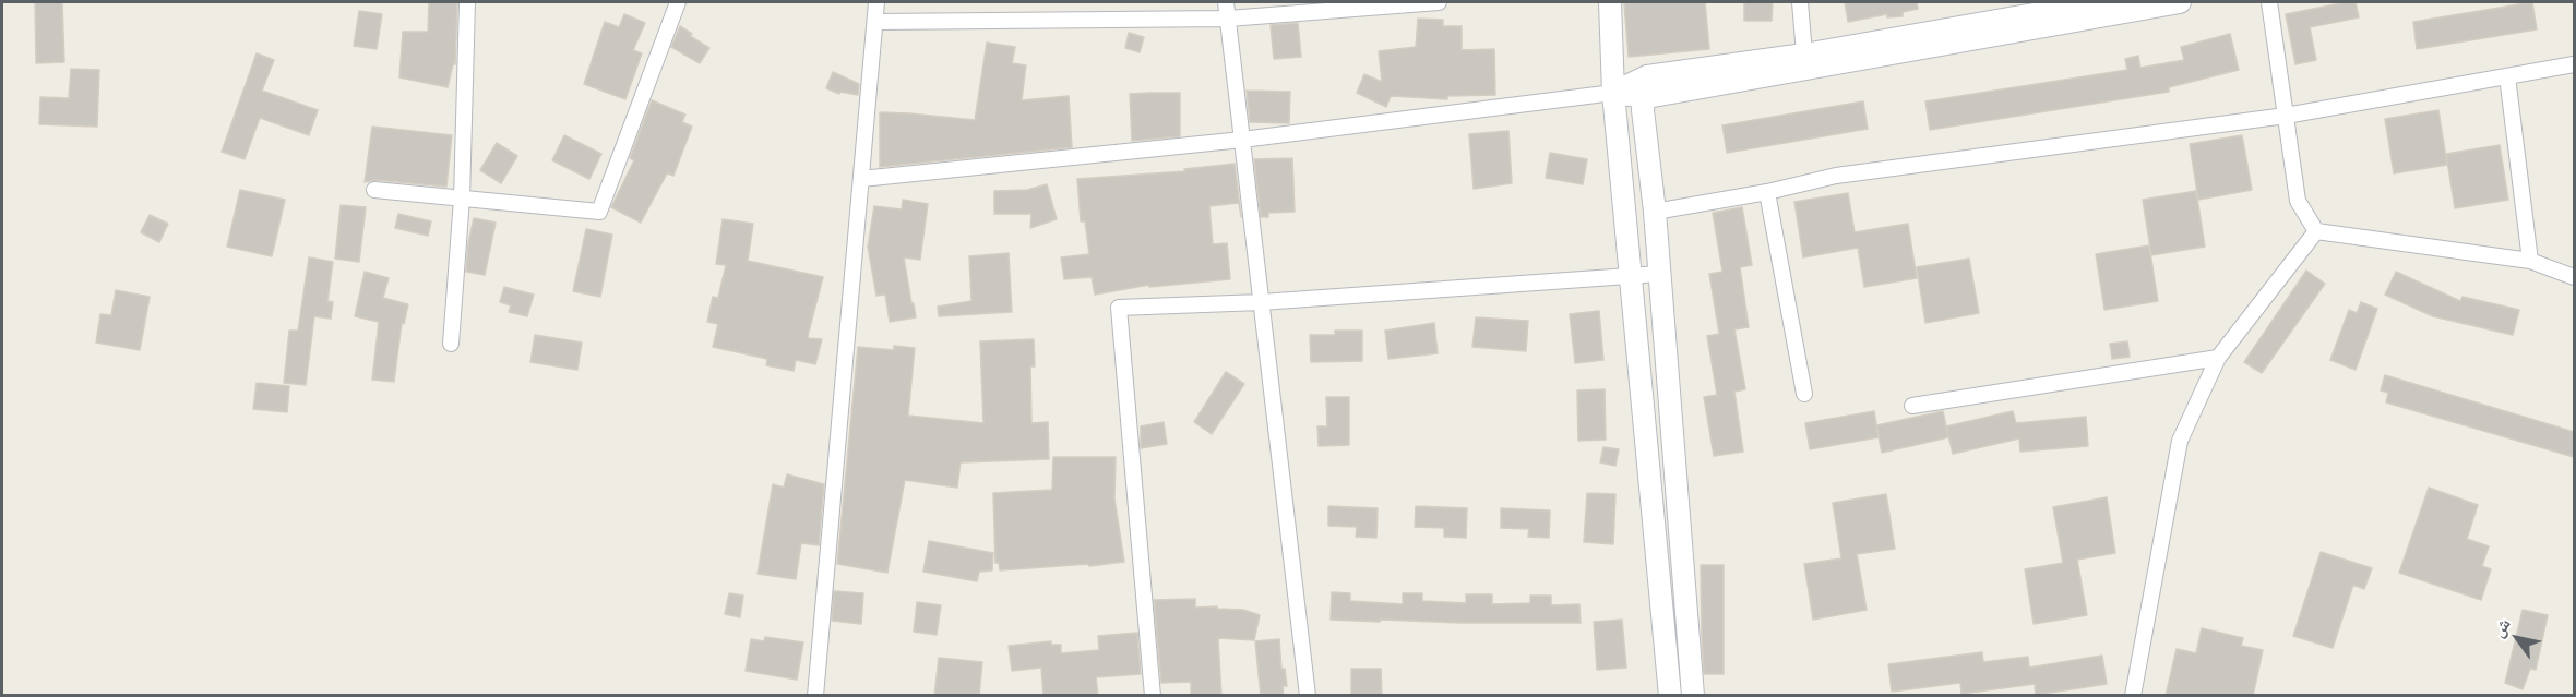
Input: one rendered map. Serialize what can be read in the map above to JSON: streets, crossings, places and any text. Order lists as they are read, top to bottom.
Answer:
{
  "north": "top left"
}
